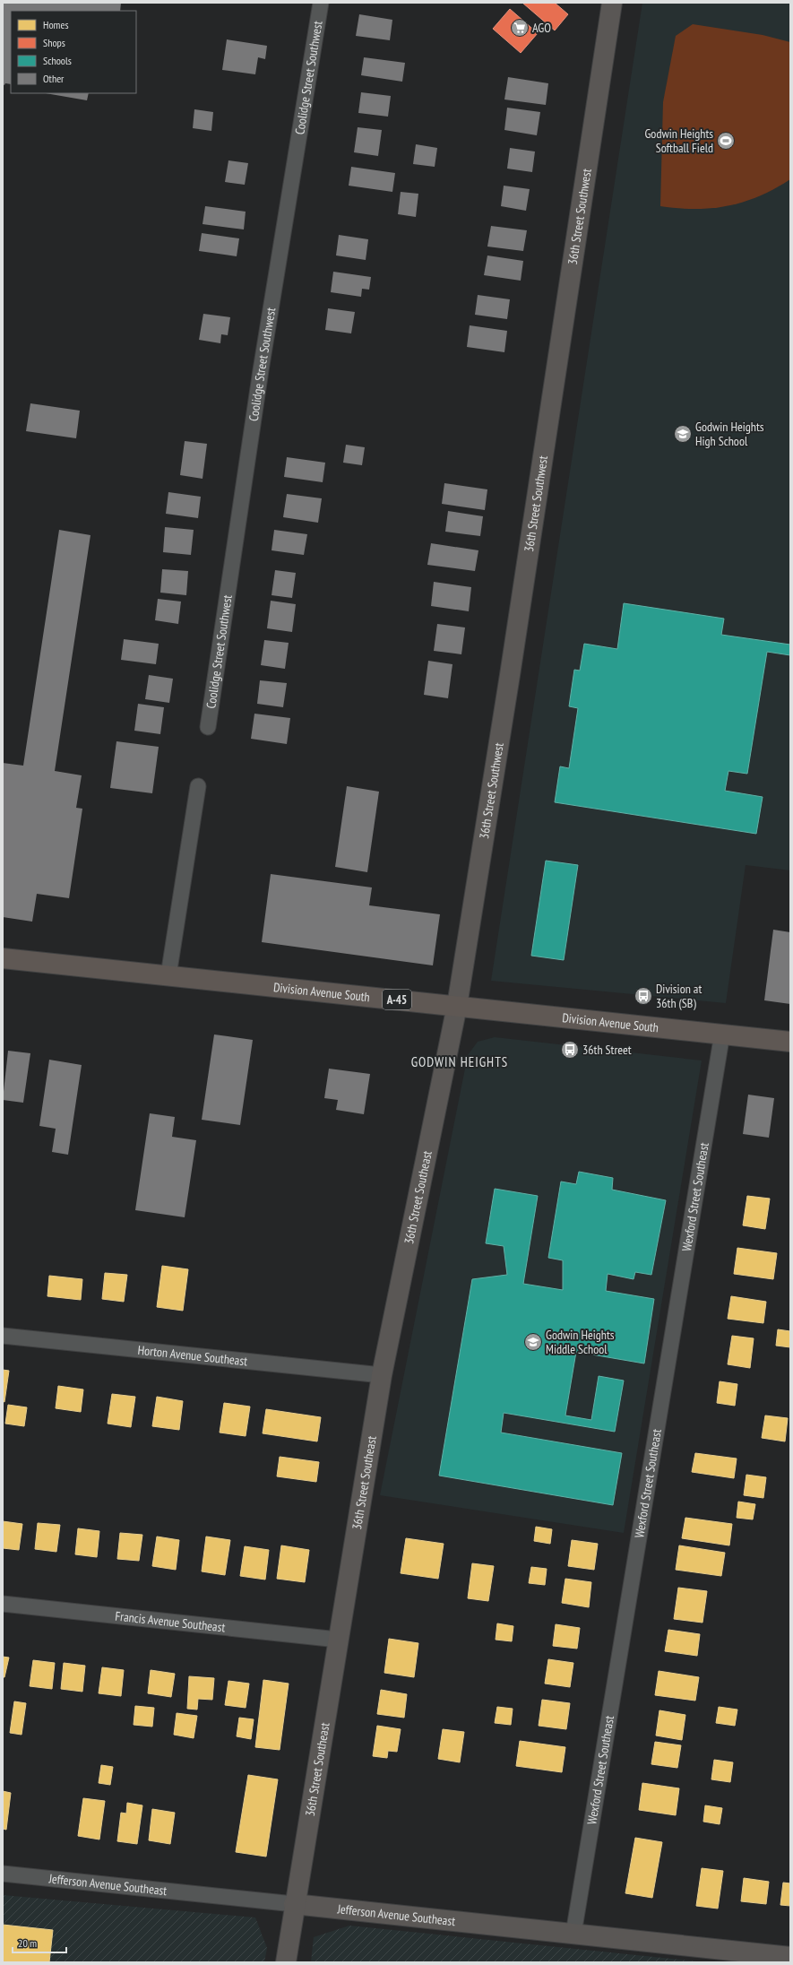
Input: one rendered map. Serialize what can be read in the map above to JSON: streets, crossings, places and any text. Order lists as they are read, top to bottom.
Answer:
{
  "streets": {
    "main road": ["Division Avenue South", "A-45"],
    "street": [
      "Coolidge Street Southwest",
      "36th Street Southwest",
      "36th Street Southeast",
      "Wexford Street Southeast",
      "Horton Avenue Southeast",
      "Francis Avenue Southeast",
      "Jefferson Avenue Southeast"
    ]
  },
  "crossings": [
    ["36th Street Southwest", "Division Avenue South"],
    ["36th Street Southwest", "36th Street Southeast"],
    ["Division Avenue South", "36th Street Southeast"],
    ["Division Avenue South", "Wexford Street Southeast"],
    ["36th Street Southeast", "Horton Avenue Southeast"],
    ["36th Street Southeast", "Francis Avenue Southeast"],
    ["36th Street Southeast", "Jefferson Avenue Southeast"],
    ["Wexford Street Southeast", "Jefferson Avenue Southeast"]
  ],
  "districts": ["GODWIN HEIGHTS"],
  "places": {
    "supermarket": ["AGO"],
    "sports": ["Godwin Heights Softball Field"],
    "school or university": ["Godwin Heights High School", "Godwin Heights Middle School"],
    "bus stop": ["Division at 36th (SB)", "36th Street"]
  },
  "legend": [
    "Homes",
    "Shops",
    "Schools",
    "Other"
  ],
  "scale_bar": "20 m"
}
